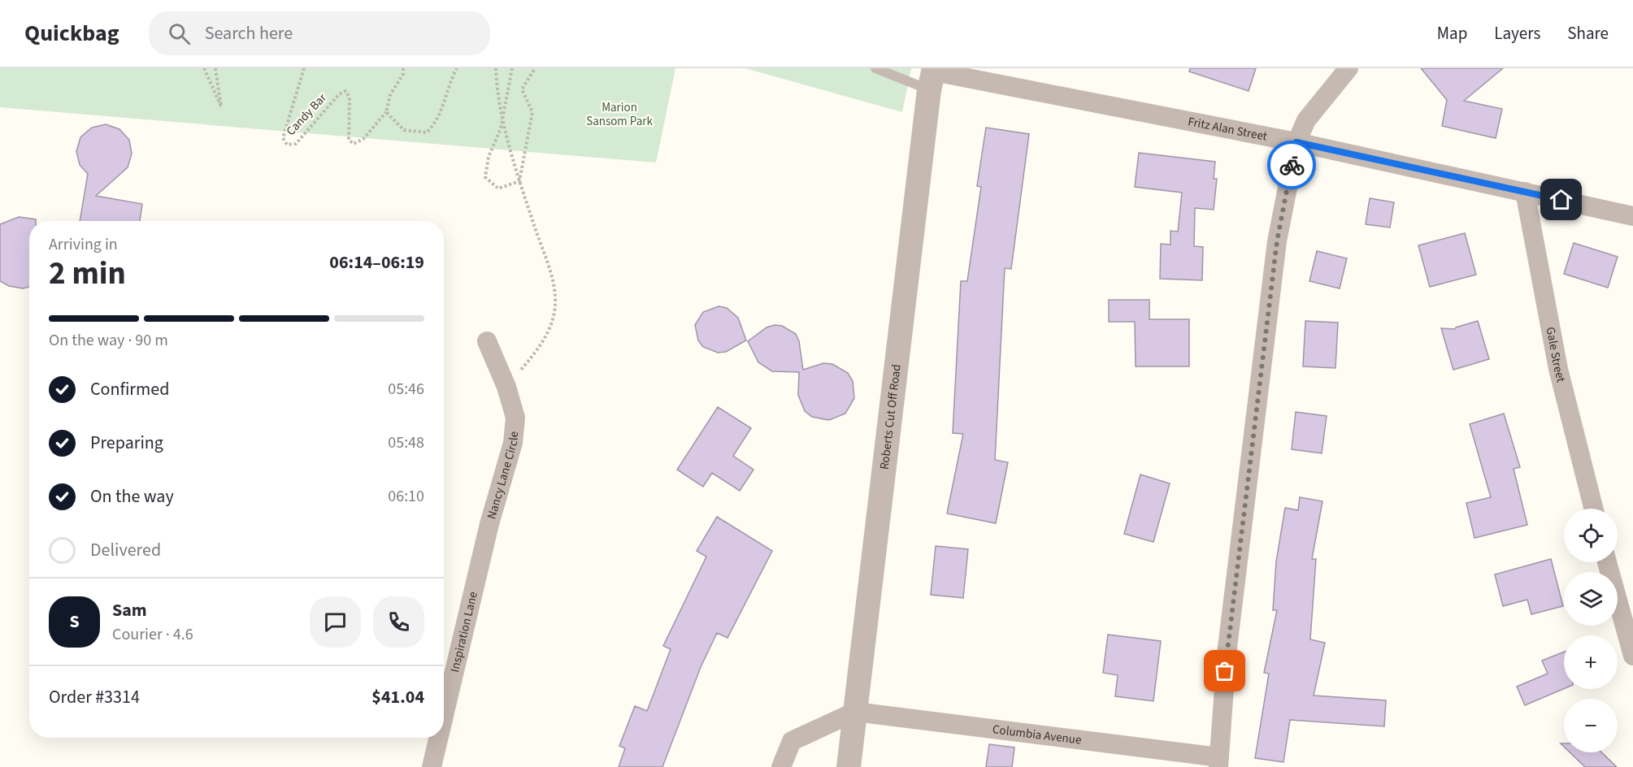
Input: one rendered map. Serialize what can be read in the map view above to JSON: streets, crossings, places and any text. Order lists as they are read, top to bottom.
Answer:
{
  "streets": {
    "street": [
      "Fritz Alan Street",
      "Gale Street",
      "Roberts Cut Off Road",
      "Nancy Lane Circle",
      "Inspiration Lane",
      "Columbia Avenue"
    ],
    "path": ["Candy Bar"]
  },
  "crossings": [
    ["Fritz Alan Street", "Gale Street"],
    ["Fritz Alan Street", "Roberts Cut Off Road"],
    ["Roberts Cut Off Road", "Columbia Avenue"],
    ["Nancy Lane Circle", "Inspiration Lane"]
  ],
  "parks": ["Marion Sansom Park"],
  "page": {
    "header": "Quickbag",
    "search": "Search here",
    "nav": ["Map", "Layers", "Share"],
    "heading": ["2 min", "Arriving in", "06:14–06:19"],
    "panel": [
      "Sam",
      "Courier · 4.6",
      "Order #3314",
      "$41.04"
    ],
    "bar": "On the way · 90 m",
    "list": [
      ["Confirmed", "05:46"],
      ["Preparing", "05:48"],
      ["On the way", "06:10"],
      "Delivered"
    ],
    "map_buttons": ["+", "−"],
    "round": "S"
  }
}
